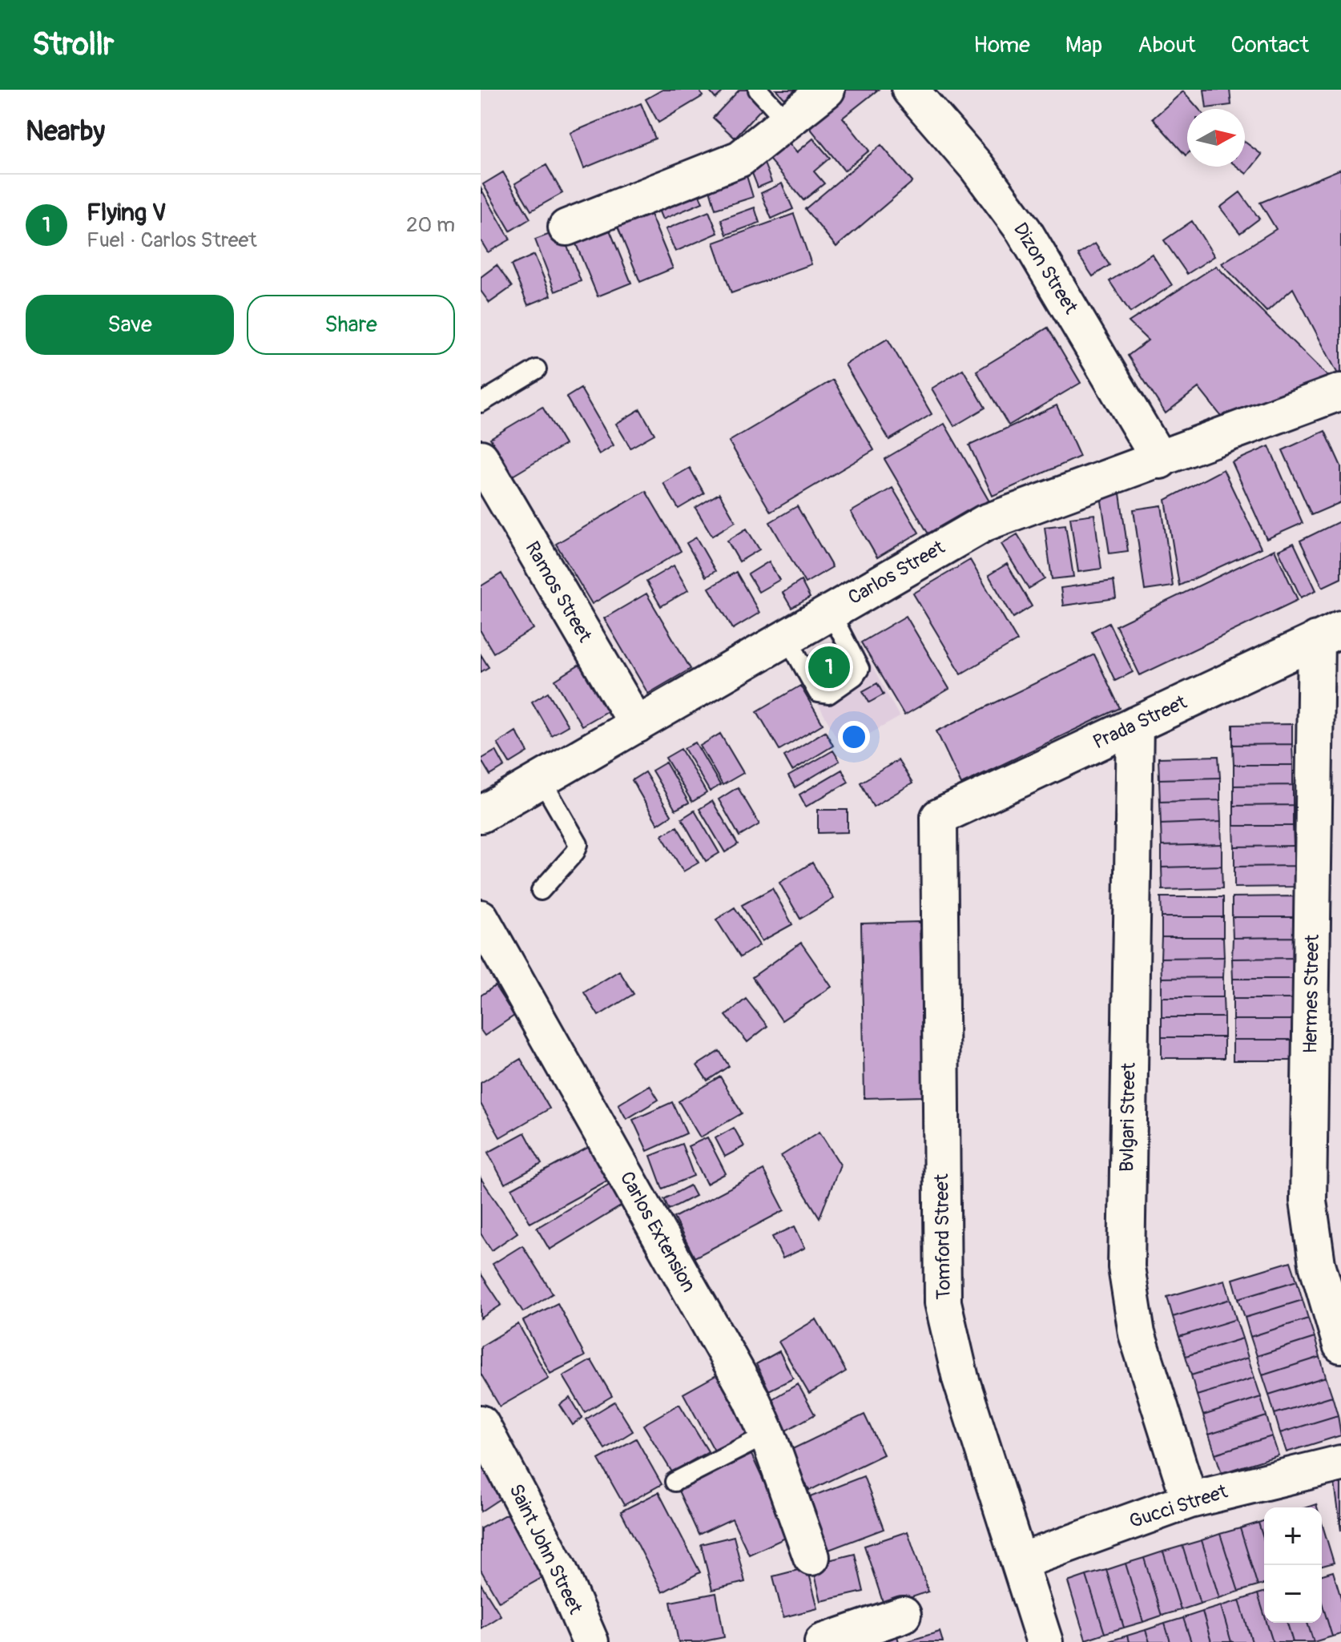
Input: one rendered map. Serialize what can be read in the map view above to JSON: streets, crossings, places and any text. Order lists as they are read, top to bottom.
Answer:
{
  "streets": {
    "street": [
      "Dizon Street",
      "Carlos Street",
      "Ramos Street",
      "Prada Street",
      "Hermes Street",
      "Bvlgari Street",
      "Carlos Extension",
      "Tomford Street",
      "Gucci Street",
      "Saint John Street"
    ]
  },
  "crossings": [
    ["Dizon Street", "Carlos Street"],
    ["Carlos Street", "Ramos Street"],
    ["Prada Street", "Hermes Street"],
    ["Prada Street", "Bvlgari Street"],
    ["Prada Street", "Tomford Street"],
    ["Bvlgari Street", "Gucci Street"],
    ["Tomford Street", "Gucci Street"]
  ],
  "north": "right",
  "page": {
    "header": "Strollr",
    "nav": [
      "Home",
      "Map",
      "About",
      "Contact"
    ],
    "heading": "Nearby",
    "list": [
      {
        "mark": "1",
        "name": "Flying V",
        "note": "Fuel · Carlos Street",
        "value": "20 m"
      }
    ],
    "buttons": ["Save", "Share"],
    "pins": "1",
    "map_buttons": ["+", "−"]
  }
}
